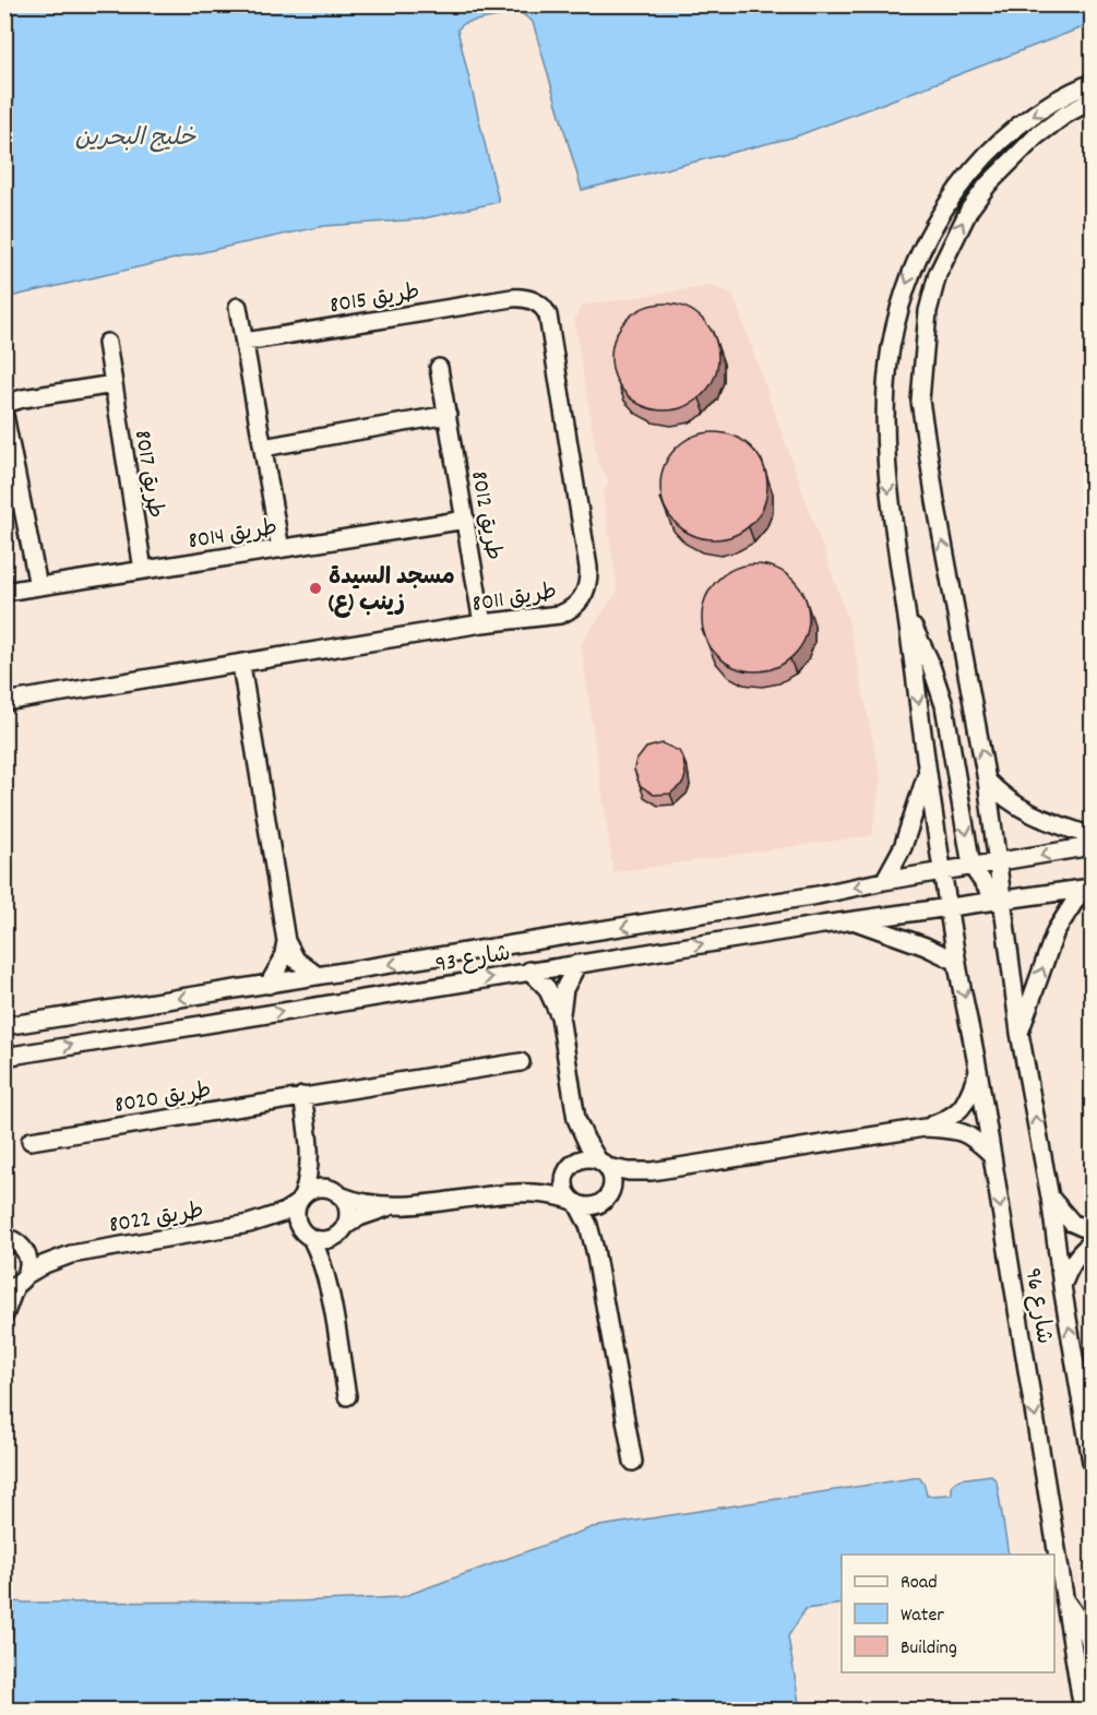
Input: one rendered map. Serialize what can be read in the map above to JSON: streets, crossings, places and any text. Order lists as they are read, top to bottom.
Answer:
{
  "streets": {
    "street": [
      "طريق 8015",
      "طريق 8017",
      "طريق 8012",
      "طريق 8014",
      "طريق 8011",
      "شارع 93",
      "طريق 8020",
      "طريق 8022",
      "شارع 96"
    ]
  },
  "crossings": [
    ["طريق 8015", "طريق 8011"],
    ["طريق 8017", "طريق 8014"],
    ["طريق 8012", "طريق 8014"],
    ["طريق 8012", "طريق 8011"],
    ["شارع 93", "شارع 96"]
  ],
  "water": ["خليج البحرين"],
  "places": ["مسجد السيدة زينب (ع)"],
  "legend": ["Road", "Water", "Building"]
}
